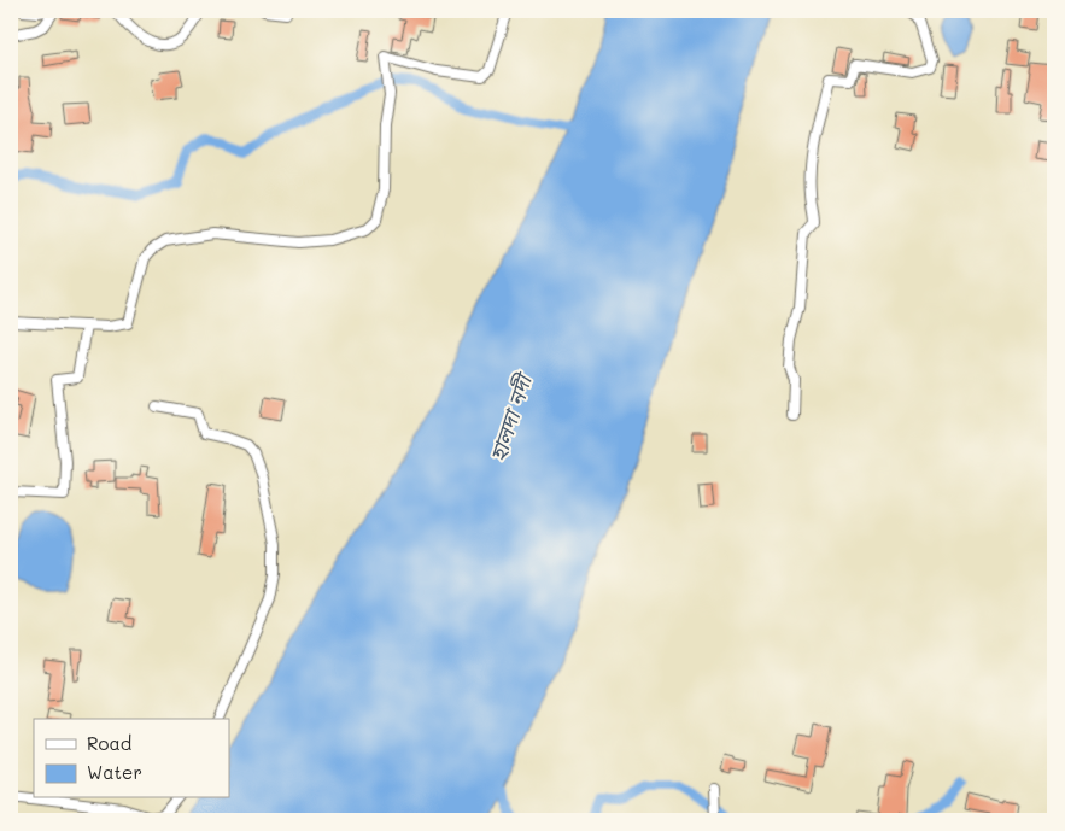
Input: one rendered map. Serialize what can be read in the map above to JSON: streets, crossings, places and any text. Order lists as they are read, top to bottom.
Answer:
{
  "water": ["হালদা নদী"],
  "legend": ["Road", "Water"]
}
